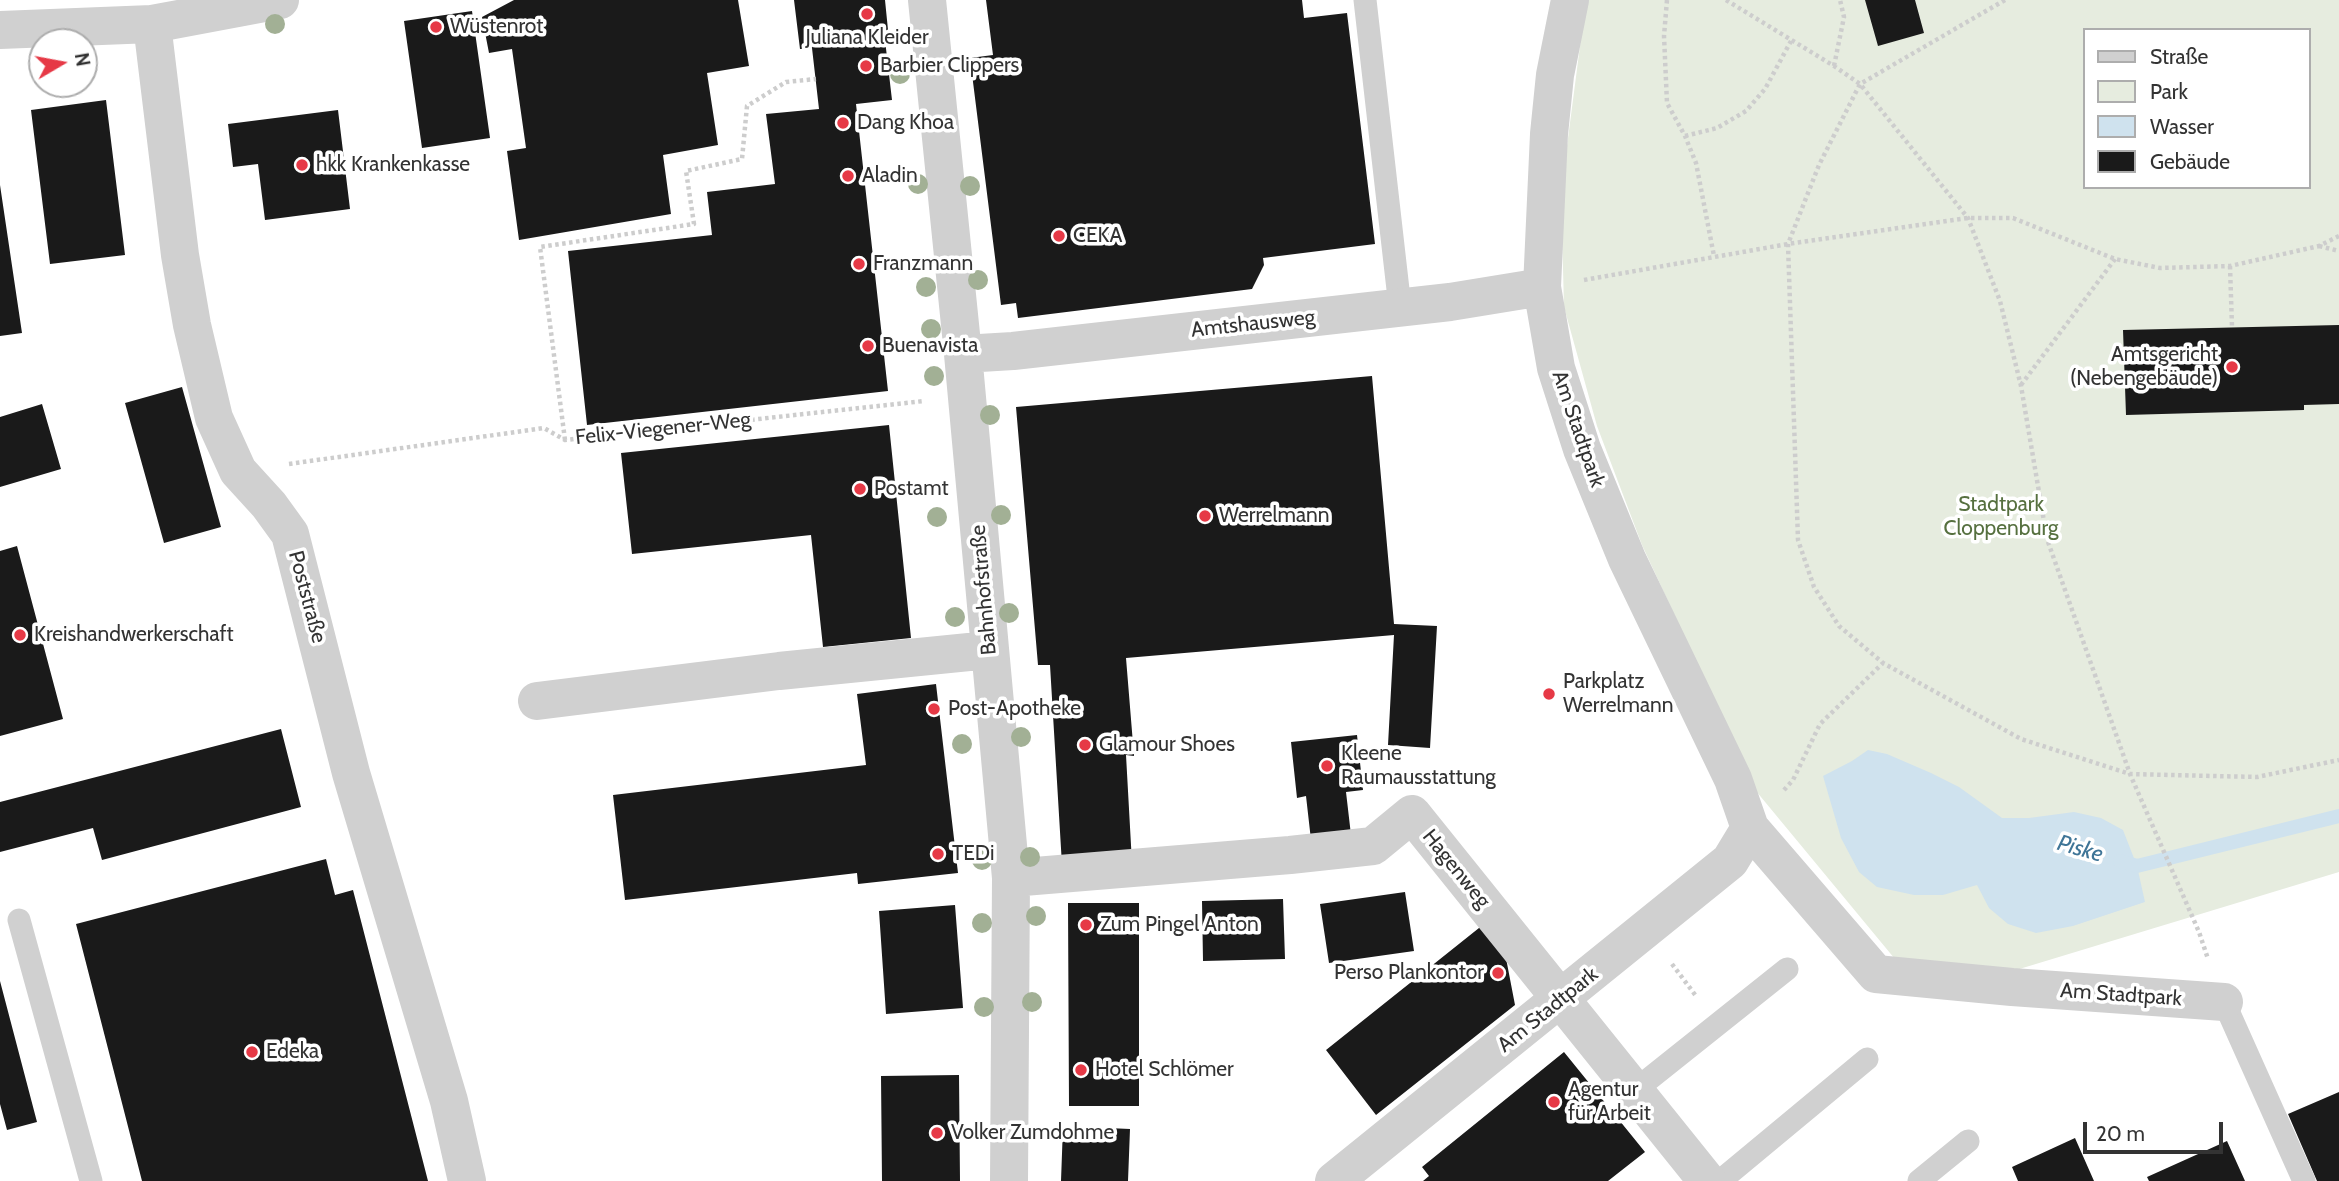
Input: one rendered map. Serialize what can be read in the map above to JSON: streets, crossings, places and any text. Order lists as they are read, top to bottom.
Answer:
{
  "streets": {
    "street": [
      "Amtshausweg",
      "Am Stadtpark",
      "Bahnhofstraße",
      "Poststraße",
      "Hagenweg"
    ],
    "path": ["Felix-Viegener-Weg"]
  },
  "crossings": [
    ["Amtshausweg", "Am Stadtpark"],
    ["Amtshausweg", "Bahnhofstraße"],
    ["Felix-Viegener-Weg", "Bahnhofstraße"],
    ["Felix-Viegener-Weg", "Poststraße"],
    ["Am Stadtpark", "Hagenweg"],
    ["Bahnhofstraße", "Hagenweg"]
  ],
  "water": ["Piske"],
  "parks": ["Stadtpark Cloppenburg"],
  "places": [
    "Juliana Kleider",
    "Wüstenrot",
    "Barbier Clippers",
    "Dang Khoa",
    "hkk Krankenkasse",
    "Aladin",
    "CEKA",
    "Franzmann",
    "Buenavista",
    "Amtsgericht (Nebengebäude)",
    "Postamt",
    "Werrelmann",
    "Kreishandwerkerschaft",
    "Parkplatz Werrelmann",
    "Post-Apotheke",
    "Glamour Shoes",
    "Kleene Raumausstattung",
    "TEDi",
    "Zum Pingel Anton",
    "Perso Plankontor",
    "Edeka",
    "Hotel Schlömer",
    "Agentur für Arbeit",
    "Volker Zumdohme"
  ],
  "legend": [
    "Straße",
    "Park",
    "Wasser",
    "Gebäude"
  ],
  "scale_bar": "20 m",
  "north": "right"
}
